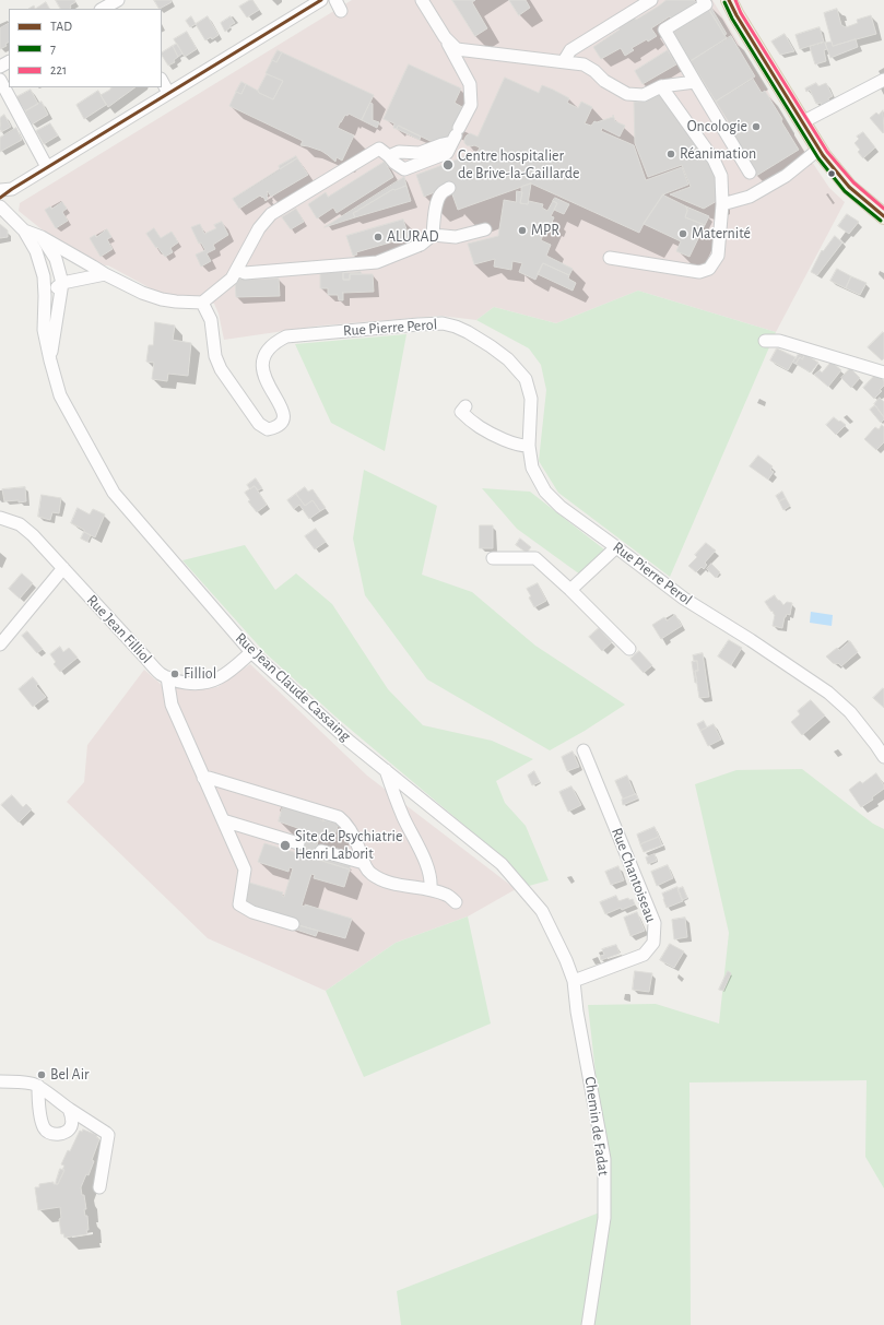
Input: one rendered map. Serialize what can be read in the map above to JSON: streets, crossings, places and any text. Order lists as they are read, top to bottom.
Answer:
{
  "streets": {
    "street": [
      "Rue Pierre Perol",
      "Rue Jean Filliol",
      "Rue Jean Claude Cassaing",
      "Rue Chantoiseau",
      "Chemin de Fadat"
    ]
  },
  "crossings": [
    ["Rue Jean Filliol", "Rue Jean Claude Cassaing"],
    ["Rue Jean Claude Cassaing", "Rue Chantoiseau"],
    ["Rue Jean Claude Cassaing", "Chemin de Fadat"],
    ["Rue Chantoiseau", "Chemin de Fadat"]
  ],
  "places": [
    "Oncologie",
    "Réanimation",
    "Centre hospitalier de Brive-la-Gaillarde",
    "MPR",
    "Maternité",
    "ALURAD",
    "Filliol",
    "Site de Psychiatrie Henri Laborit",
    "Bel Air"
  ],
  "lines": ["transit line TAD", "transit line 221", "transit line 7"],
  "legend": ["TAD", "7", "221"]
}
